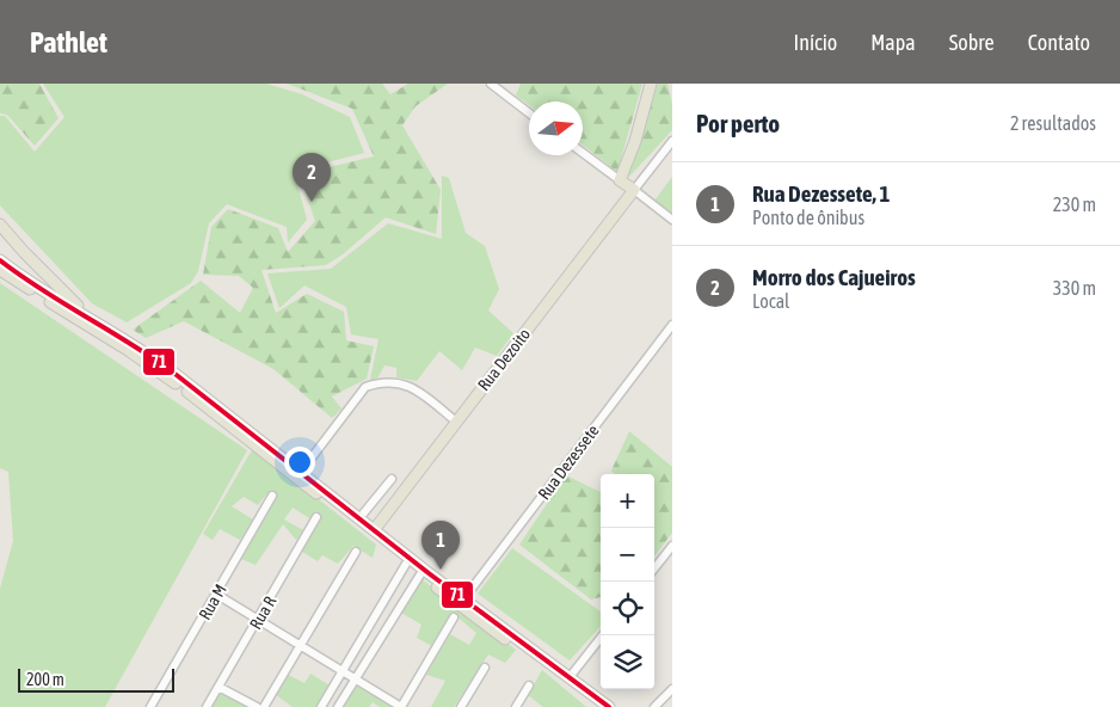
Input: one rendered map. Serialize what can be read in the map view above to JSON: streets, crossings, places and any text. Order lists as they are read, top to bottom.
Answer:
{
  "streets": {
    "main road": ["Rua Dezoito"],
    "street": ["Rua Dezessete", "Rua M", "Rua R"]
  },
  "lines": ["transit line 71"],
  "scale_bar": "200 m",
  "north": "right",
  "page": {
    "header": "Pathlet",
    "nav": [
      "Início",
      "Mapa",
      "Sobre",
      "Contato"
    ],
    "heading": ["Por perto", "2 resultados"],
    "pins": ["2", "1"],
    "list": [
      {
        "mark": "1",
        "name": "Rua Dezessete, 1",
        "note": "Ponto de ônibus",
        "value": "230 m"
      },
      {
        "mark": "2",
        "name": "Morro dos Cajueiros",
        "note": "Local",
        "value": "330 m"
      }
    ],
    "map_buttons": ["+", "−"],
    "scale": "200 m"
  }
}
